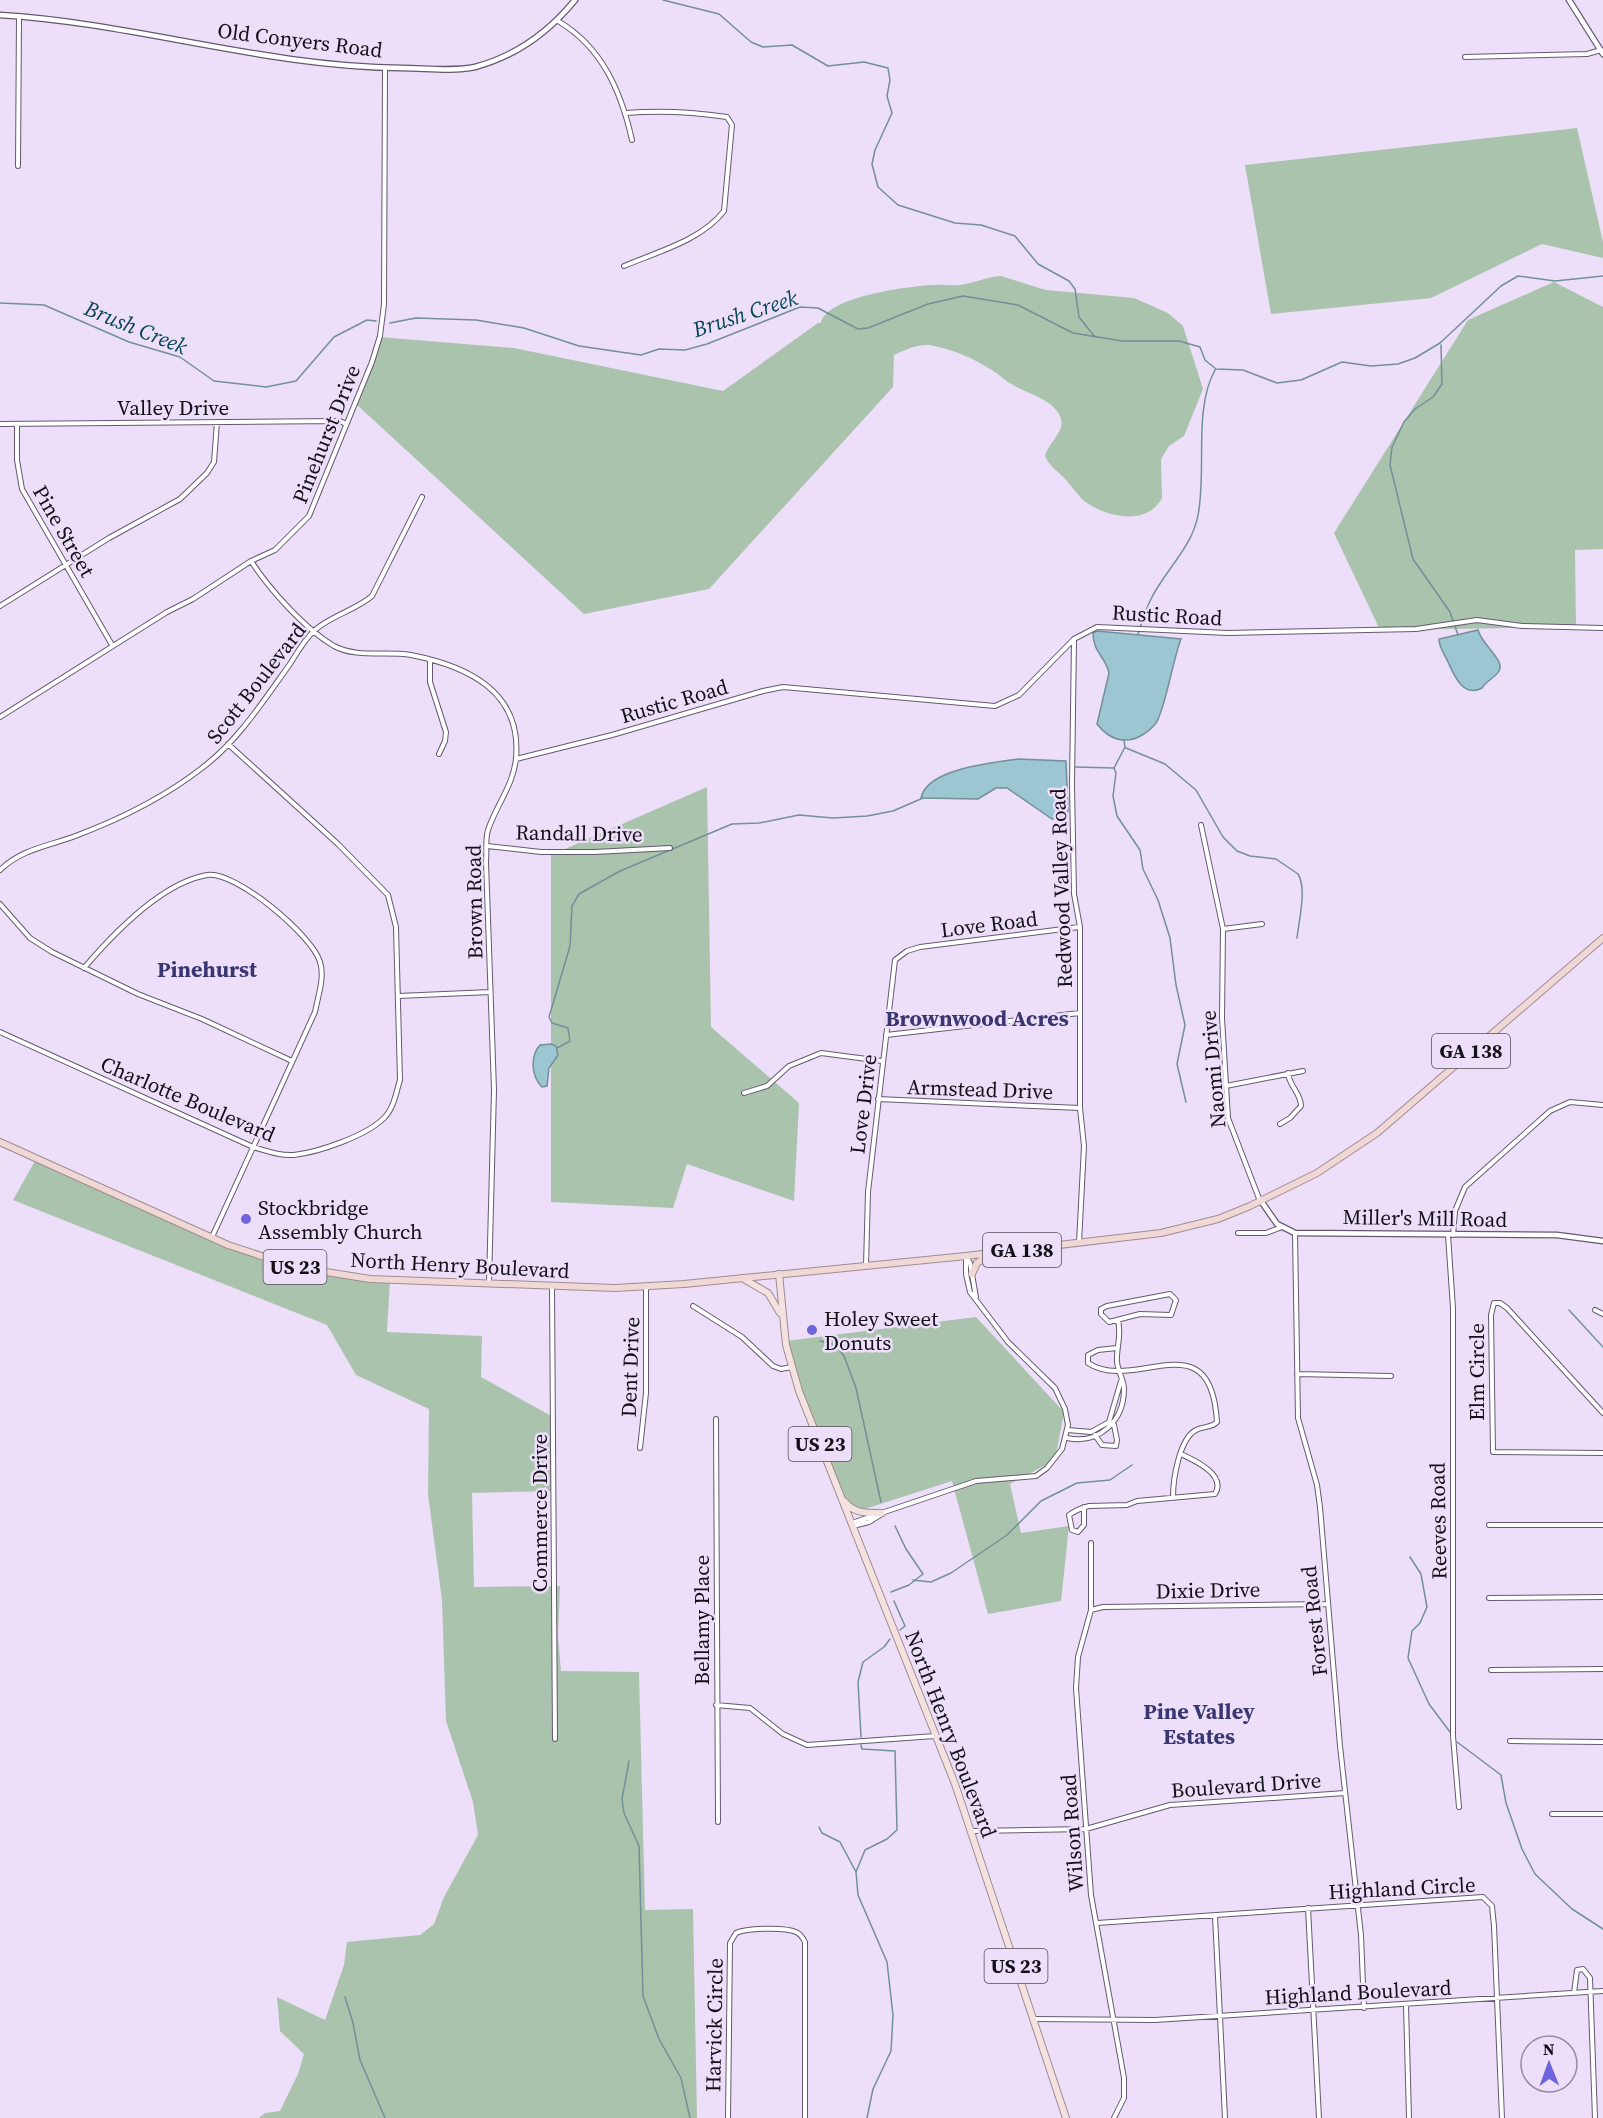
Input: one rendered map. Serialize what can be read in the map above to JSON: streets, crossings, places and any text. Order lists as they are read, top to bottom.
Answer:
{
  "streets": {
    "highway": ["GA 138", "North Henry Boulevard", "US 23"],
    "street": [
      "Old Conyers Road",
      "Valley Drive",
      "Pinehurst Drive",
      "Pine Street",
      "Rustic Road",
      "Scott Boulevard",
      "Randall Drive",
      "Redwood Valley Road",
      "Brown Road",
      "Love Road",
      "Naomi Drive",
      "Armstead Drive",
      "Charlotte Boulevard",
      "Love Drive",
      "Miller's Mill Road",
      "Dent Drive",
      "Elm Circle",
      "Commerce Drive",
      "Reeves Road",
      "Dixie Drive",
      "Bellamy Place",
      "Forest Road",
      "Boulevard Drive",
      "Wilson Road",
      "Highland Circle",
      "Highland Boulevard",
      "Harvick Circle"
    ]
  },
  "crossings": [
    ["Old Conyers Road", "Pinehurst Drive"],
    ["Valley Drive", "Pinehurst Drive"],
    ["Valley Drive", "Pine Street"],
    ["Pinehurst Drive", "Pine Street"],
    ["Pinehurst Drive", "Brown Road"],
    ["Rustic Road", "Redwood Valley Road"],
    ["Rustic Road", "Brown Road"],
    ["Scott Boulevard", "Brown Road"],
    ["Scott Boulevard", "Charlotte Boulevard"],
    ["Randall Drive", "Brown Road"],
    ["Redwood Valley Road", "Love Road"],
    ["Redwood Valley Road", "GA 138"],
    ["Redwood Valley Road", "Armstead Drive"],
    ["Brown Road", "North Henry Boulevard"],
    ["Love Road", "Love Drive"],
    ["GA 138", "Naomi Drive"],
    ["GA 138", "Love Drive"],
    ["GA 138", "Miller's Mill Road"],
    ["GA 138", "North Henry Boulevard"],
    ["Naomi Drive", "Miller's Mill Road"],
    ["Armstead Drive", "Love Drive"],
    ["Miller's Mill Road", "Reeves Road"],
    ["Miller's Mill Road", "Forest Road"],
    ["North Henry Boulevard", "US 23"],
    ["North Henry Boulevard", "Dent Drive"],
    ["North Henry Boulevard", "Commerce Drive"],
    ["North Henry Boulevard", "Boulevard Drive"],
    ["North Henry Boulevard", "Highland Boulevard"],
    ["Dixie Drive", "Forest Road"],
    ["Dixie Drive", "Wilson Road"],
    ["Forest Road", "Boulevard Drive"],
    ["Forest Road", "Highland Circle"],
    ["Forest Road", "Highland Boulevard"],
    ["Boulevard Drive", "Wilson Road"],
    ["Wilson Road", "Highland Circle"],
    ["Wilson Road", "Highland Boulevard"],
    ["Highland Circle", "Highland Boulevard"]
  ],
  "districts": ["Pinehurst", "Brownwood Acres", "Pine Valley Estates"],
  "water": ["Brush Creek"],
  "places": ["Stockbridge Assembly Church", "Holey Sweet Donuts"],
  "north": "top"
}
